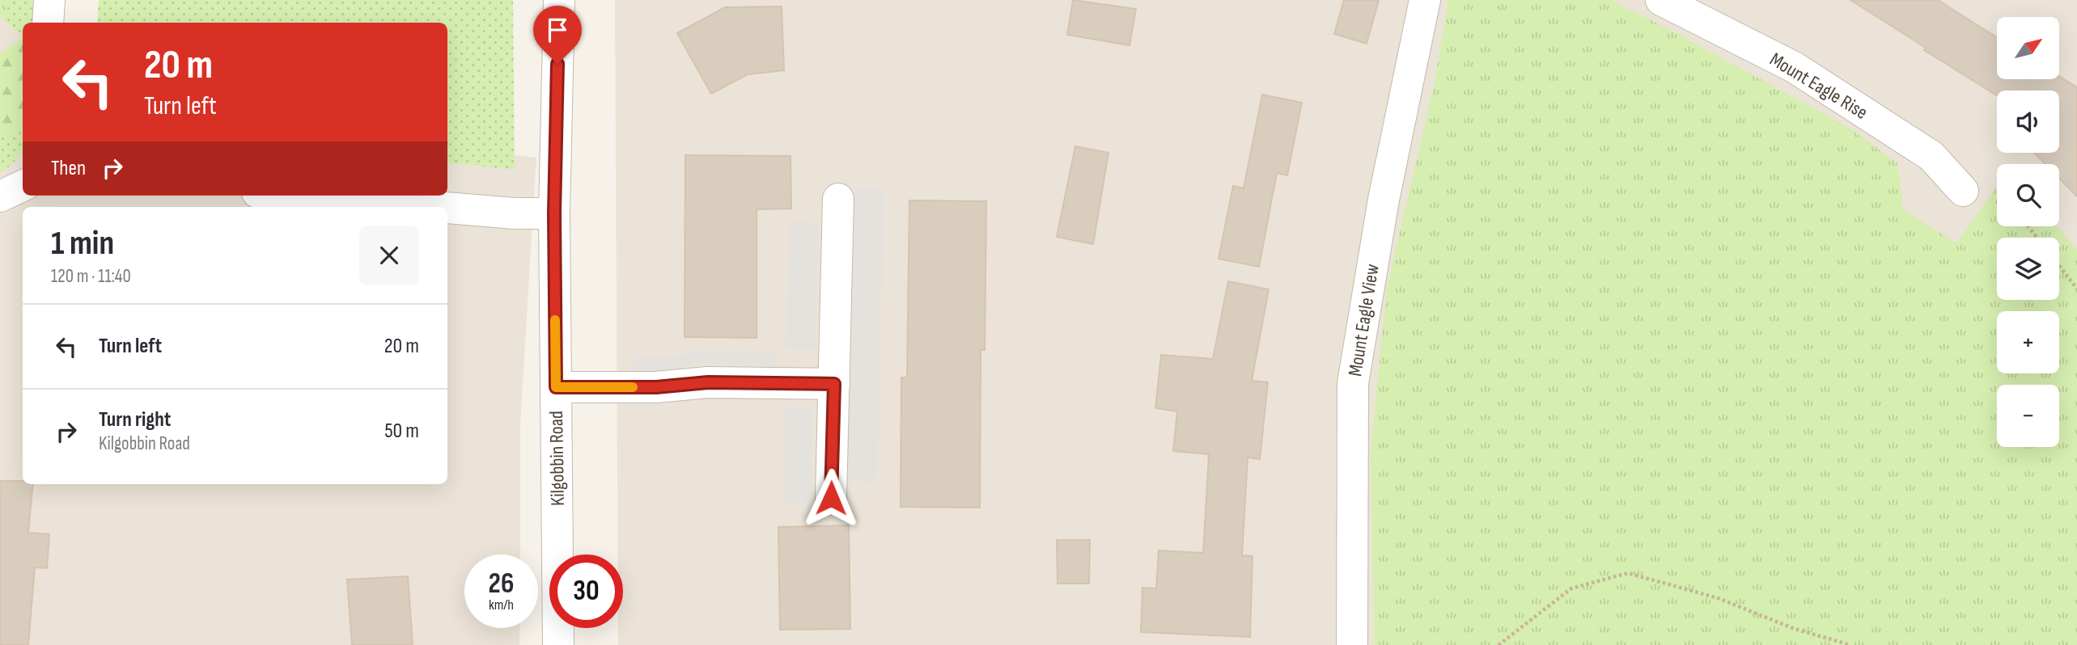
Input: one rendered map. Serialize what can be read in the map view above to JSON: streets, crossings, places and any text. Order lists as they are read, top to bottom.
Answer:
{
  "streets": {
    "street": ["Mount Eagle Rise", "Mount Eagle View", "Kilgobbin Road"]
  },
  "north": "top right",
  "page": {
    "map_buttons": ["+", "−"],
    "turn": ["20 m", "Turn left"],
    "then": "Then",
    "heading": ["1 min", "120 m · 11:40"],
    "list": [
      {
        "name": "Turn left",
        "value": "20 m"
      },
      {
        "name": "Turn right",
        "note": "Kilgobbin Road",
        "value": "50 m"
      }
    ],
    "speed": "26 km/h",
    "limit": "30"
  }
}
